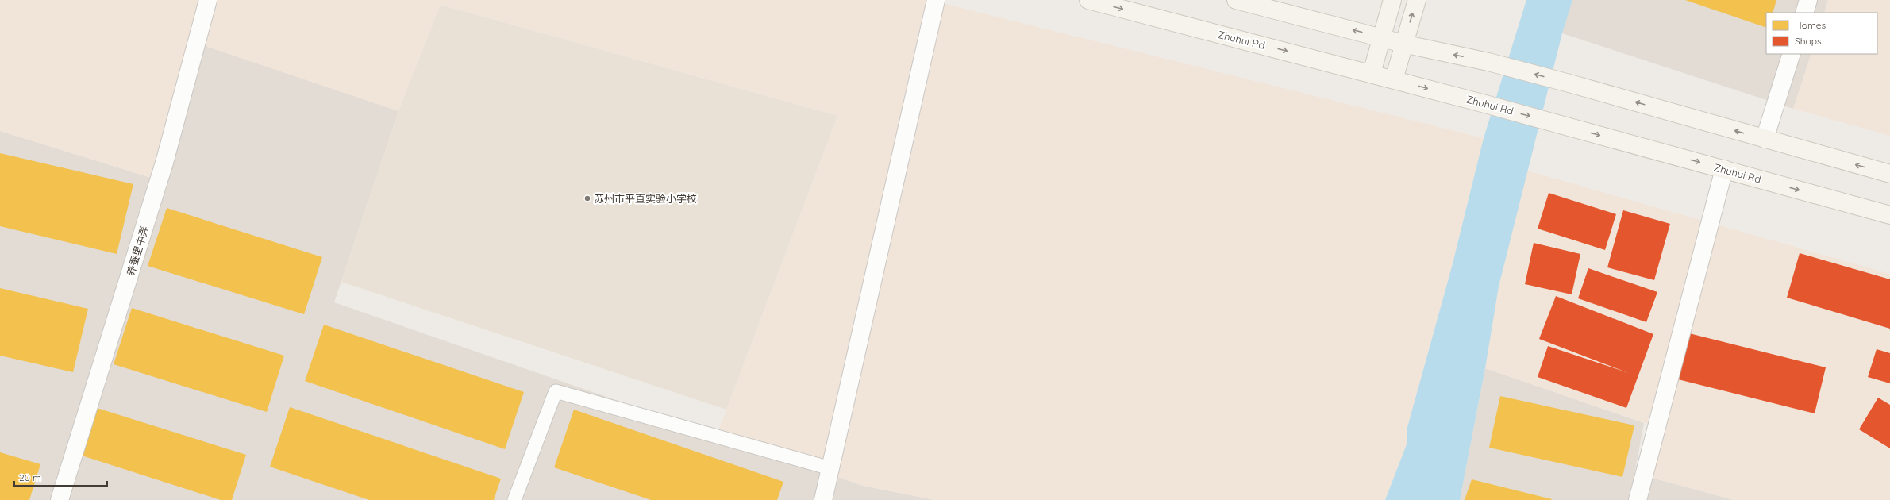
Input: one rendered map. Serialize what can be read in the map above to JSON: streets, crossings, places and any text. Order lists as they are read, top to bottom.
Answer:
{
  "streets": {
    "main road": ["Zhuhui Rd"],
    "street": ["养蚕里中弄"]
  },
  "places": ["苏州市平直实验小学校"],
  "legend": ["Homes", "Shops"],
  "scale_bar": "20 m"
}
